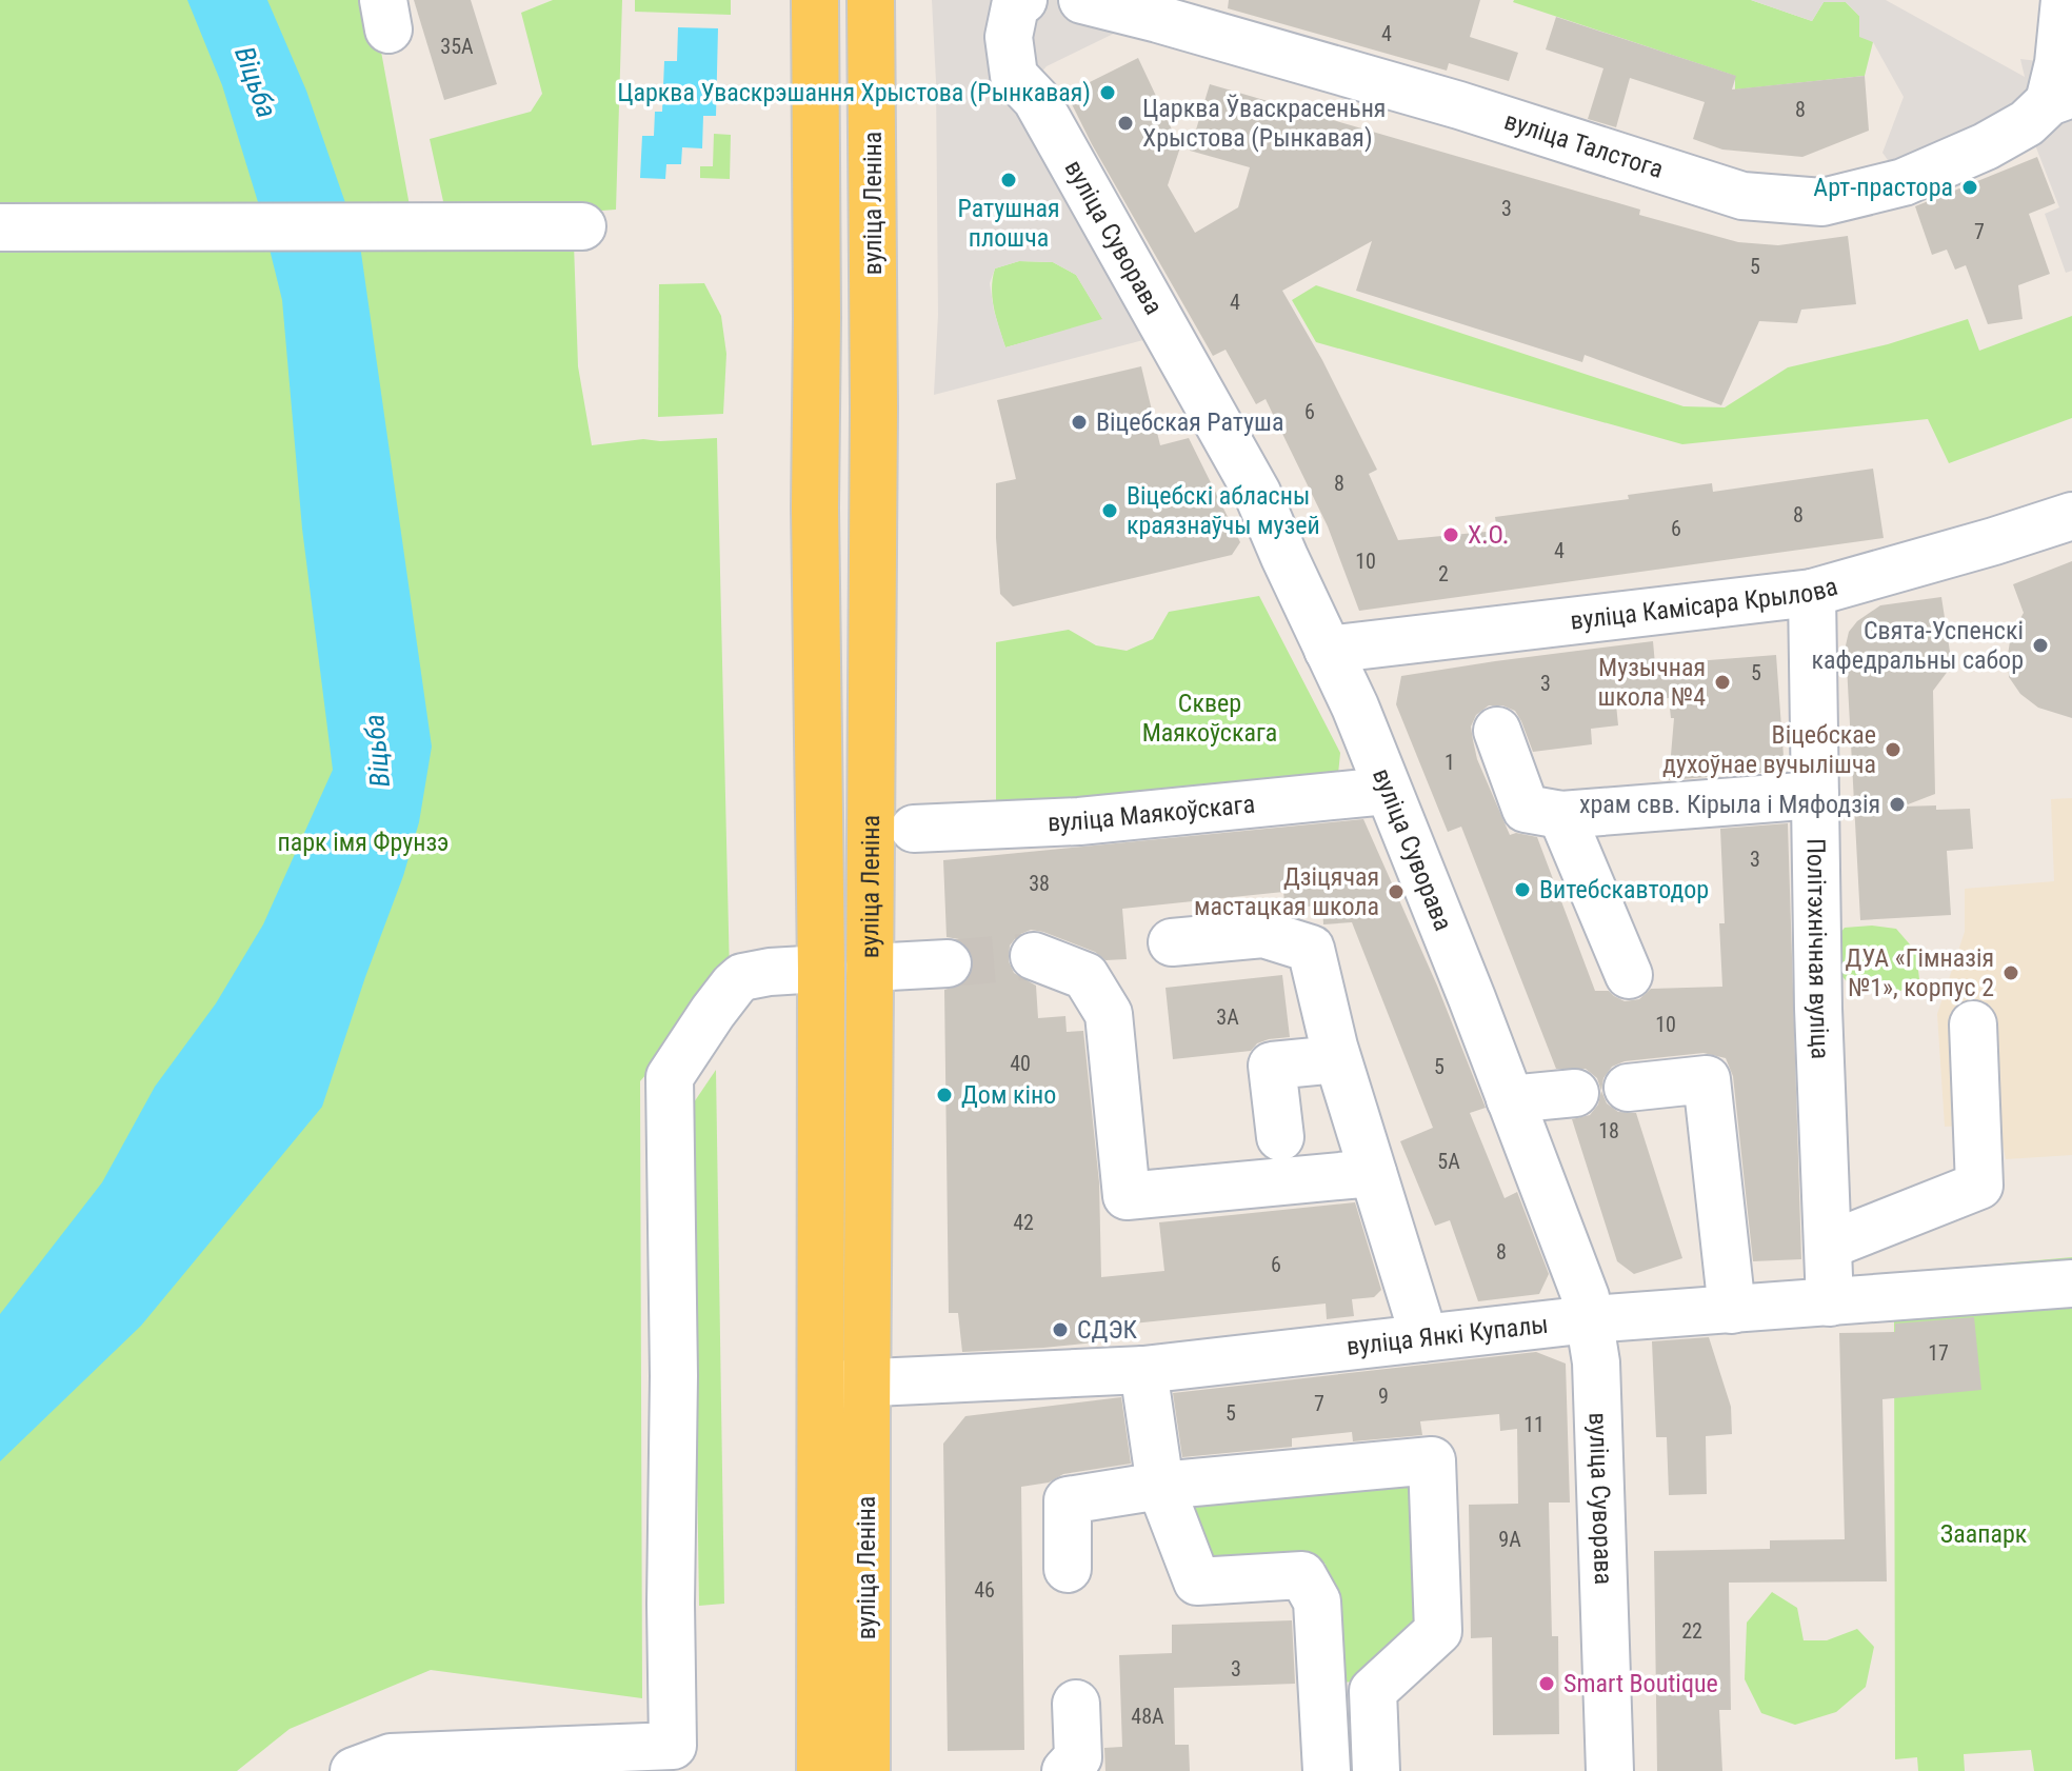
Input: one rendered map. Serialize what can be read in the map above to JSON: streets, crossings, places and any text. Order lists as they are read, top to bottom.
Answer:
{
  "streets": {
    "main road": ["вуліца Леніна"],
    "street": [
      "вуліца Талстога",
      "вуліца Суворава",
      "вуліца Камісара Крылова",
      "вуліца Маякоўскага",
      "Політэхнічная вуліца",
      "вуліца Янкі Купалы"
    ]
  },
  "crossings": [
    ["вуліца Леніна", "вуліца Янкі Купалы"],
    ["вуліца Суворава", "вуліца Камісара Крылова"],
    ["вуліца Суворава", "вуліца Маякоўскага"],
    ["вуліца Суворава", "вуліца Янкі Купалы"],
    ["вуліца Камісара Крылова", "Політэхнічная вуліца"],
    ["Політэхнічная вуліца", "вуліца Янкі Купалы"]
  ],
  "water": ["Віцьба"],
  "parks": ["Сквер Маякоўскага", "парк імя Фрунзэ", "Заапарк"],
  "places": [
    "Царква Уваскрэшання Хрыстова (Рынкавая)",
    "Царква Ўваскрасеньня Хрыстова (Рынкавая)",
    "Ратушная плошча",
    "Арт-прастора",
    "Віцебская Ратуша",
    "Віцебскі абласны краязнаўчы музей",
    "X.O.",
    "Свята-Успенскі кафедральны сабор",
    "Музычная школа №4",
    "Віцебскае духоўнае вучылішча",
    "храм свв. Кірыла і Мяфодзія",
    "Витебскавтодор",
    "Дзіцячая мастацкая школа",
    "ДУА «Гімназія №1», корпус 2",
    "Дом кіно",
    "СДЭК",
    "Smart Boutique"
  ],
  "house_numbers": [
    "4",
    "35А",
    "8",
    "3",
    "7",
    "5",
    "4",
    "6",
    "8",
    "8",
    "6",
    "4",
    "10",
    "2",
    "5",
    "3",
    "1",
    "3",
    "38",
    "3А",
    "10",
    "40",
    "5",
    "18",
    "5А",
    "42",
    "8",
    "6",
    "17",
    "9",
    "7",
    "5",
    "11",
    "9А",
    "46",
    "22",
    "3",
    "48А"
  ]
}
